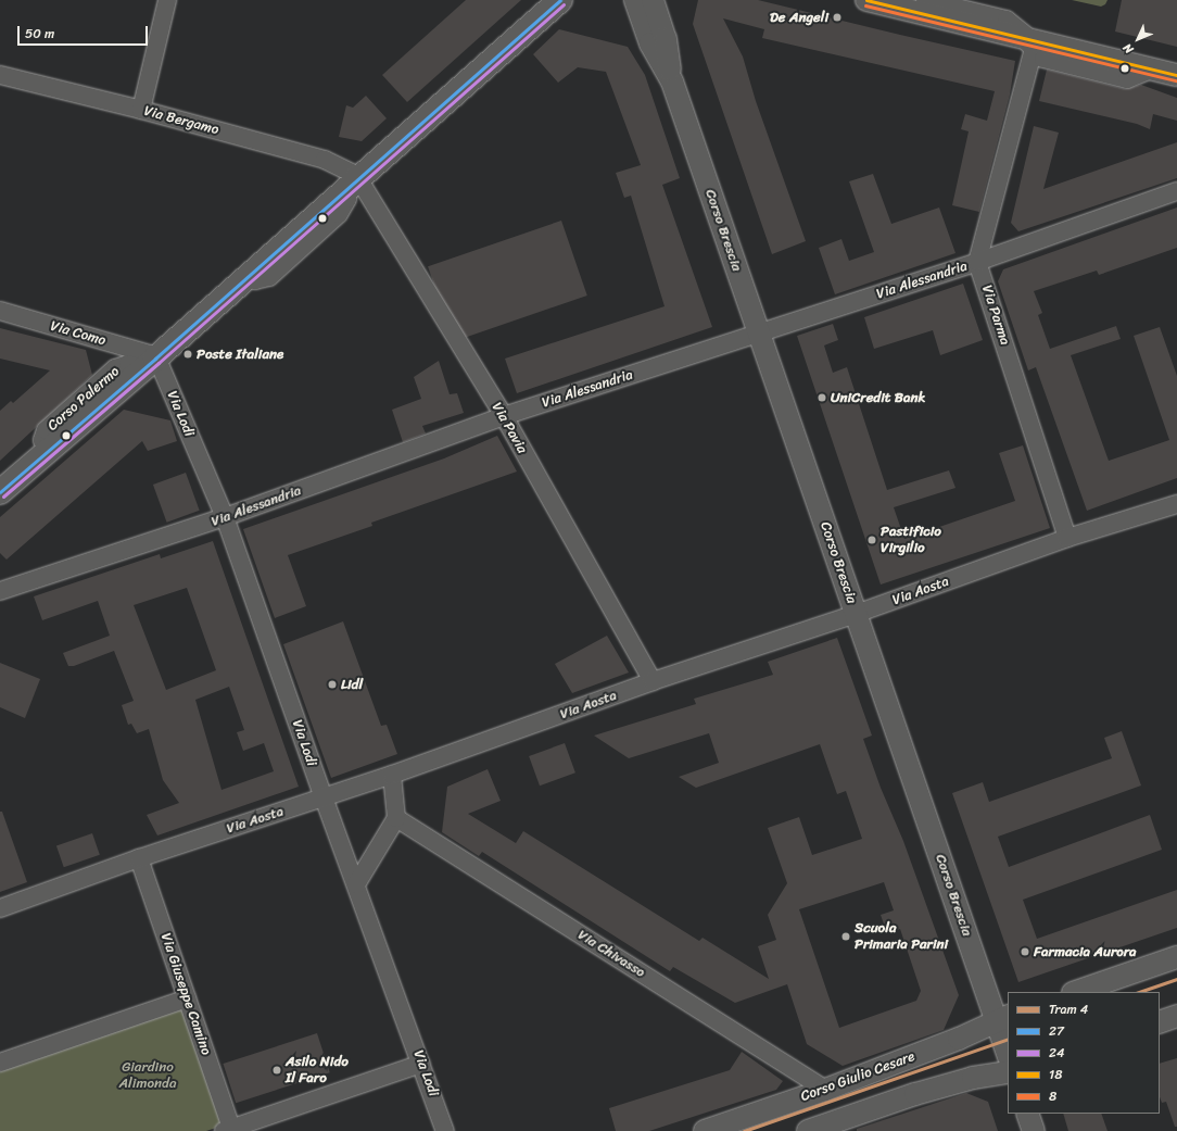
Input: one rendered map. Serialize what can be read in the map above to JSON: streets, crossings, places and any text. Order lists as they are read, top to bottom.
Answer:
{
  "streets": {
    "main road": ["Corso Palermo"],
    "street": [
      "Via Bergamo",
      "Corso Brescia",
      "Via Alessandria",
      "Via Parma",
      "Via Como",
      "Via Lodi",
      "Via Pavia",
      "Via Aosta",
      "Via Chivasso",
      "Via Giuseppe Camino",
      "Corso Giulio Cesare"
    ]
  },
  "crossings": [
    ["Via Bergamo", "Corso Palermo"],
    ["Via Bergamo", "Via Pavia"],
    ["Corso Brescia", "Via Alessandria"],
    ["Corso Brescia", "Via Aosta"],
    ["Corso Brescia", "Corso Giulio Cesare"],
    ["Via Alessandria", "Via Parma"],
    ["Via Alessandria", "Via Lodi"],
    ["Via Alessandria", "Via Pavia"],
    ["Via Parma", "Via Aosta"],
    ["Via Como", "Corso Palermo"],
    ["Via Como", "Via Lodi"],
    ["Corso Palermo", "Via Lodi"],
    ["Corso Palermo", "Via Pavia"],
    ["Via Lodi", "Via Aosta"],
    ["Via Pavia", "Via Aosta"],
    ["Via Aosta", "Via Giuseppe Camino"],
    ["Via Chivasso", "Corso Giulio Cesare"]
  ],
  "parks": ["Giardino Alimonda"],
  "places": [
    "De Angeli",
    "Poste Italiane",
    "UniCredit Bank",
    "Pastificio Virgilio",
    "Lidl",
    "Scuola Primaria Parini",
    "Farmacia Aurora",
    "Asilo Nido Il Faro"
  ],
  "lines": [
    "transit line 27",
    "transit line 18",
    "transit line 24",
    "transit line 8",
    "tram line 4"
  ],
  "legend": [
    "Tram 4",
    "27",
    "24",
    "18",
    "8"
  ],
  "scale_bar": "50 m",
  "north": "bottom left"
}
